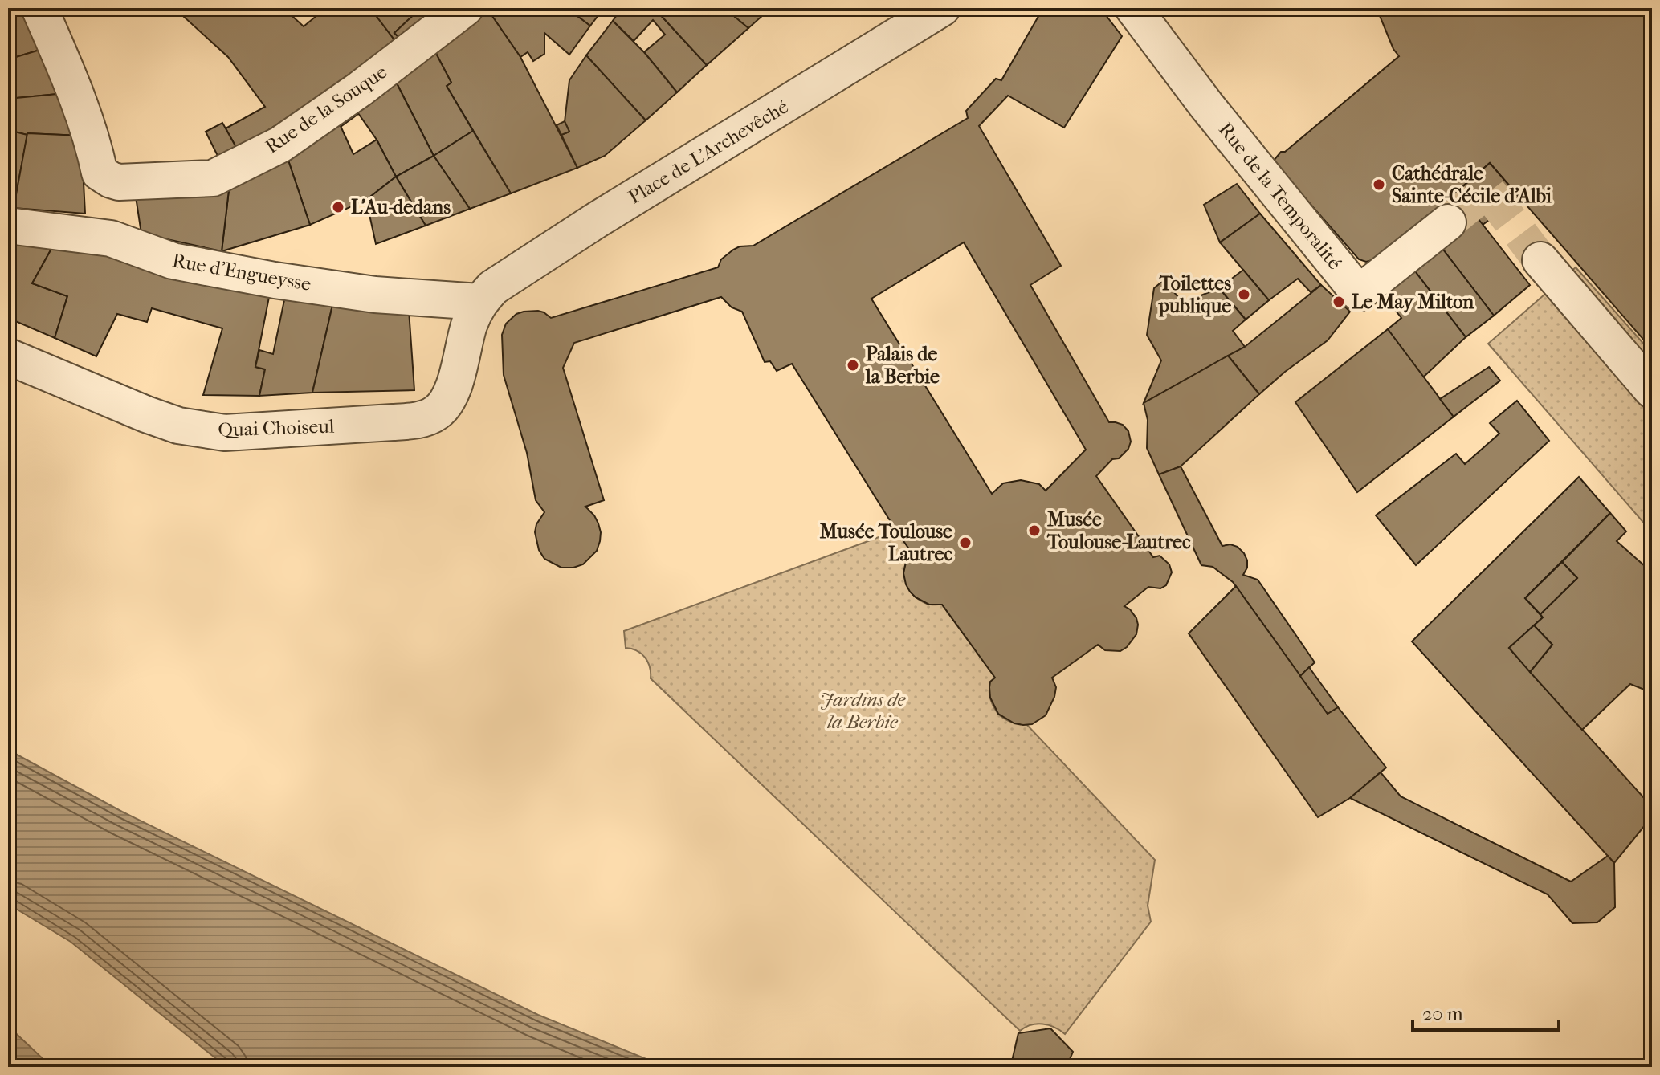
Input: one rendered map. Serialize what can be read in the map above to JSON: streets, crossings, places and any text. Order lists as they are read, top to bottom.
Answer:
{
  "streets": {
    "street": [
      "Rue de la Souque",
      "Place de L'Archevêché",
      "Rue de la Temporalité",
      "Rue d'Engueysse",
      "Quai Choiseul"
    ]
  },
  "crossings": [
    ["Place de L'Archevêché", "Rue d'Engueysse"],
    ["Place de L'Archevêché", "Quai Choiseul"],
    ["Rue d'Engueysse", "Quai Choiseul"]
  ],
  "parks": ["Jardins de la Berbie"],
  "places": [
    "Cathédrale Sainte-Cécile d'Albi",
    "L'Au-dedans",
    "Toilettes publique",
    "Le May Milton",
    "Palais de la Berbie",
    "Musée Toulouse-Lautrec",
    "Musée Toulouse Lautrec"
  ],
  "scale_bar": "20 m"
}
